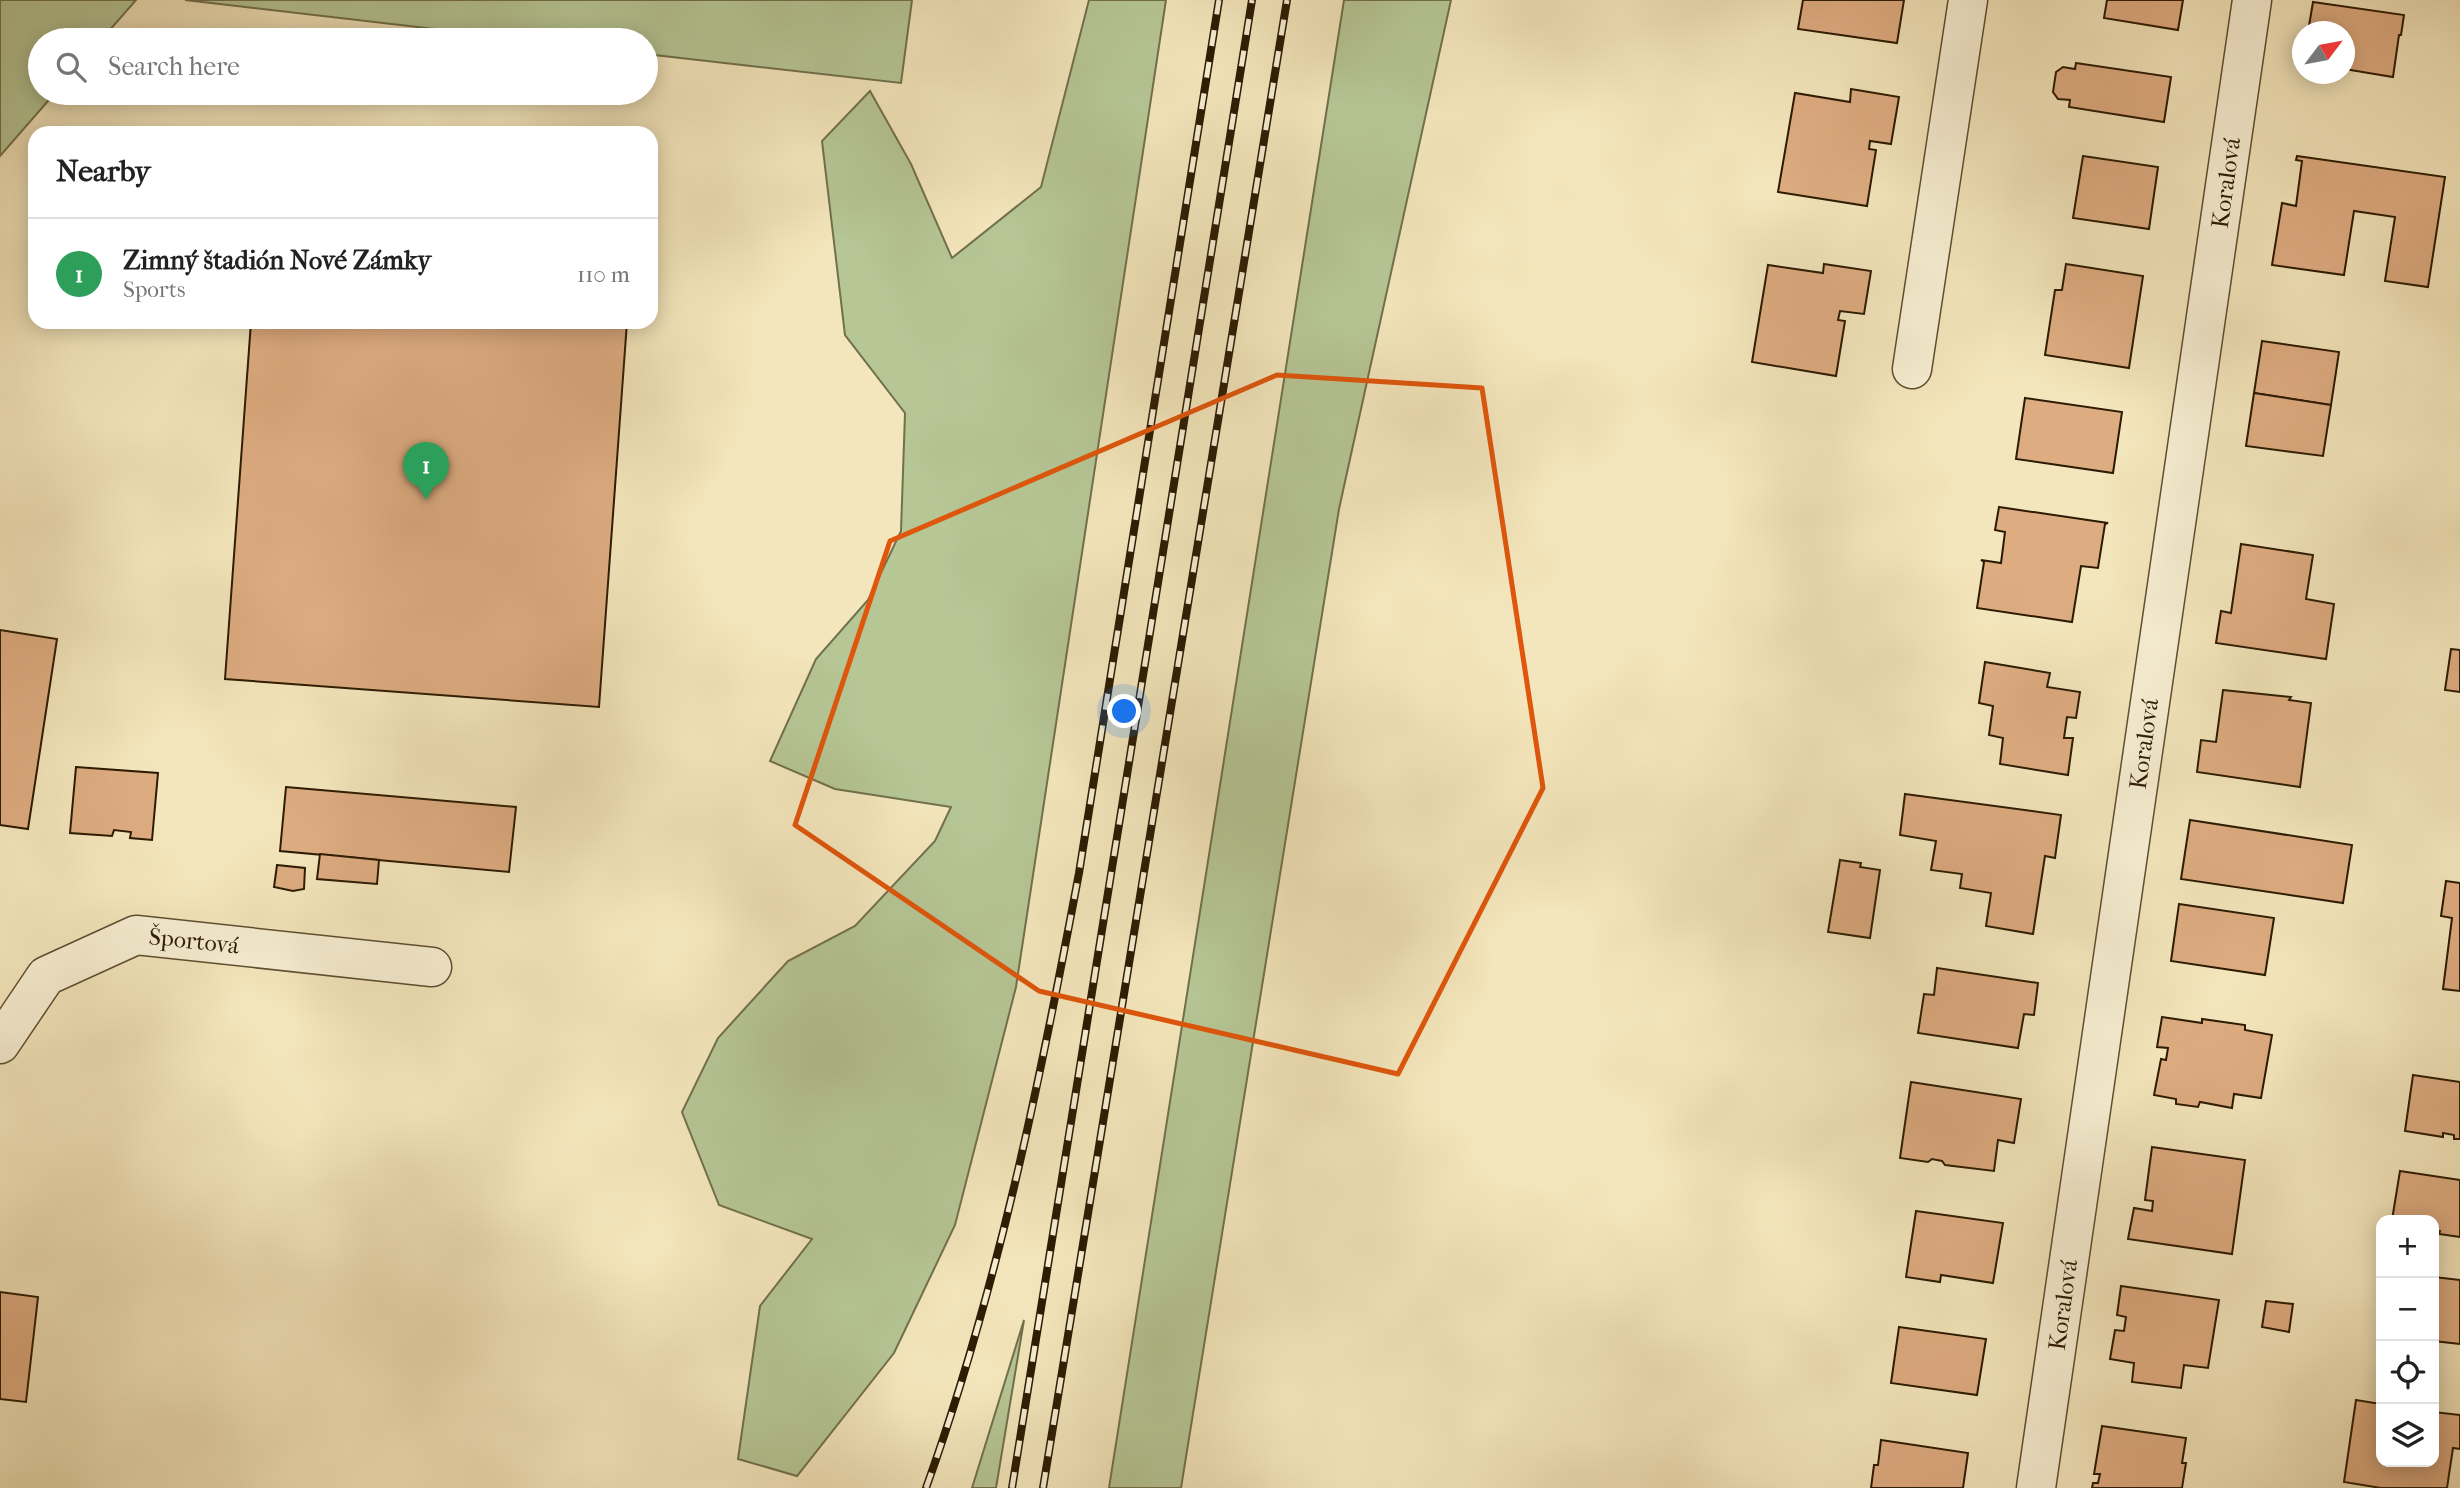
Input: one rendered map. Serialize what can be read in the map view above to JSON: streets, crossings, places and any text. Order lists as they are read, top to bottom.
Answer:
{
  "streets": {
    "street": ["Koralová", "Športová"]
  },
  "north": "top right",
  "page": {
    "search": "Search here",
    "heading": "Nearby",
    "list": [
      {
        "mark": "1",
        "name": "Zimný štadión Nové Zámky",
        "note": "Sports",
        "value": "110 m"
      }
    ],
    "pins": "1",
    "map_buttons": ["+", "−"]
  }
}
